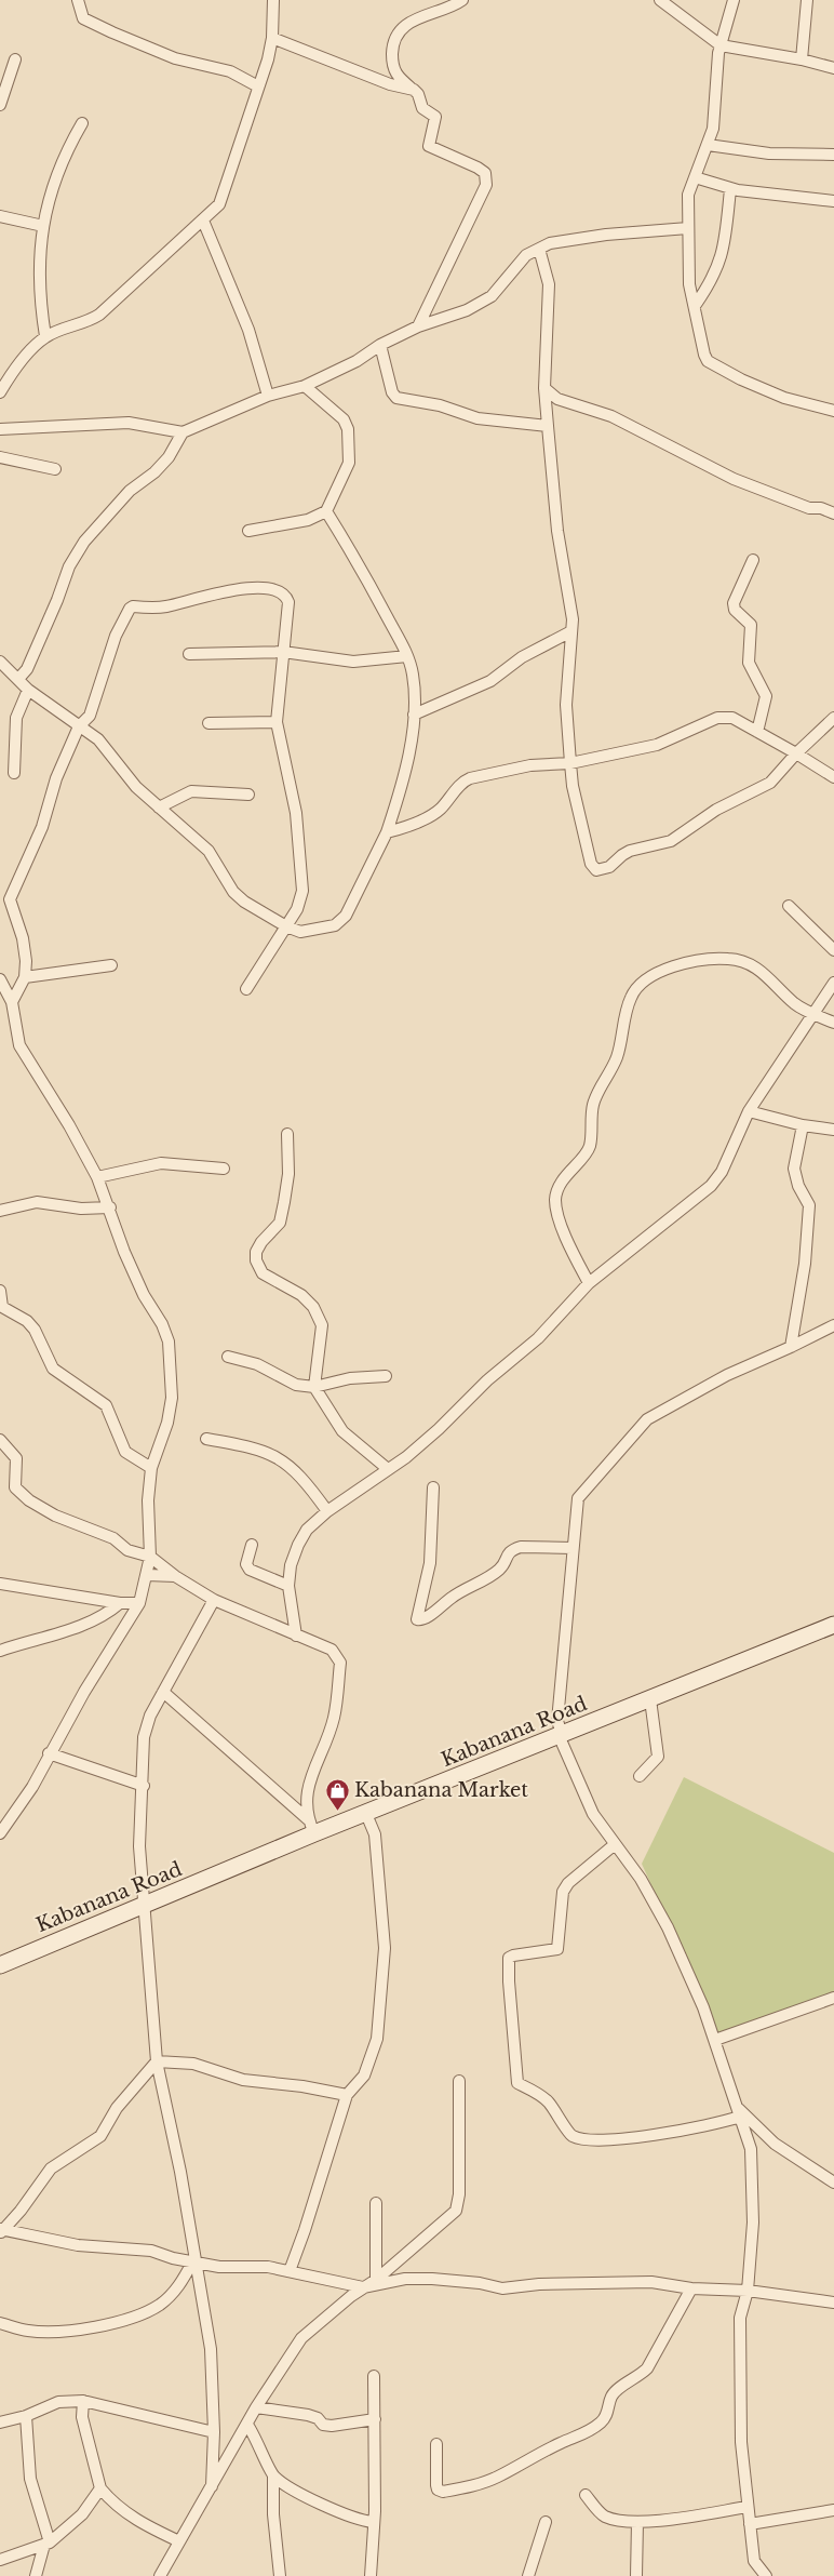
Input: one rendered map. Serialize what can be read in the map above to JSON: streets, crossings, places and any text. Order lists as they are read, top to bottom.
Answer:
{
  "streets": {
    "street": ["Kabanana Road"]
  },
  "places": {
    "shop": ["Kabanana Market"]
  }
}
